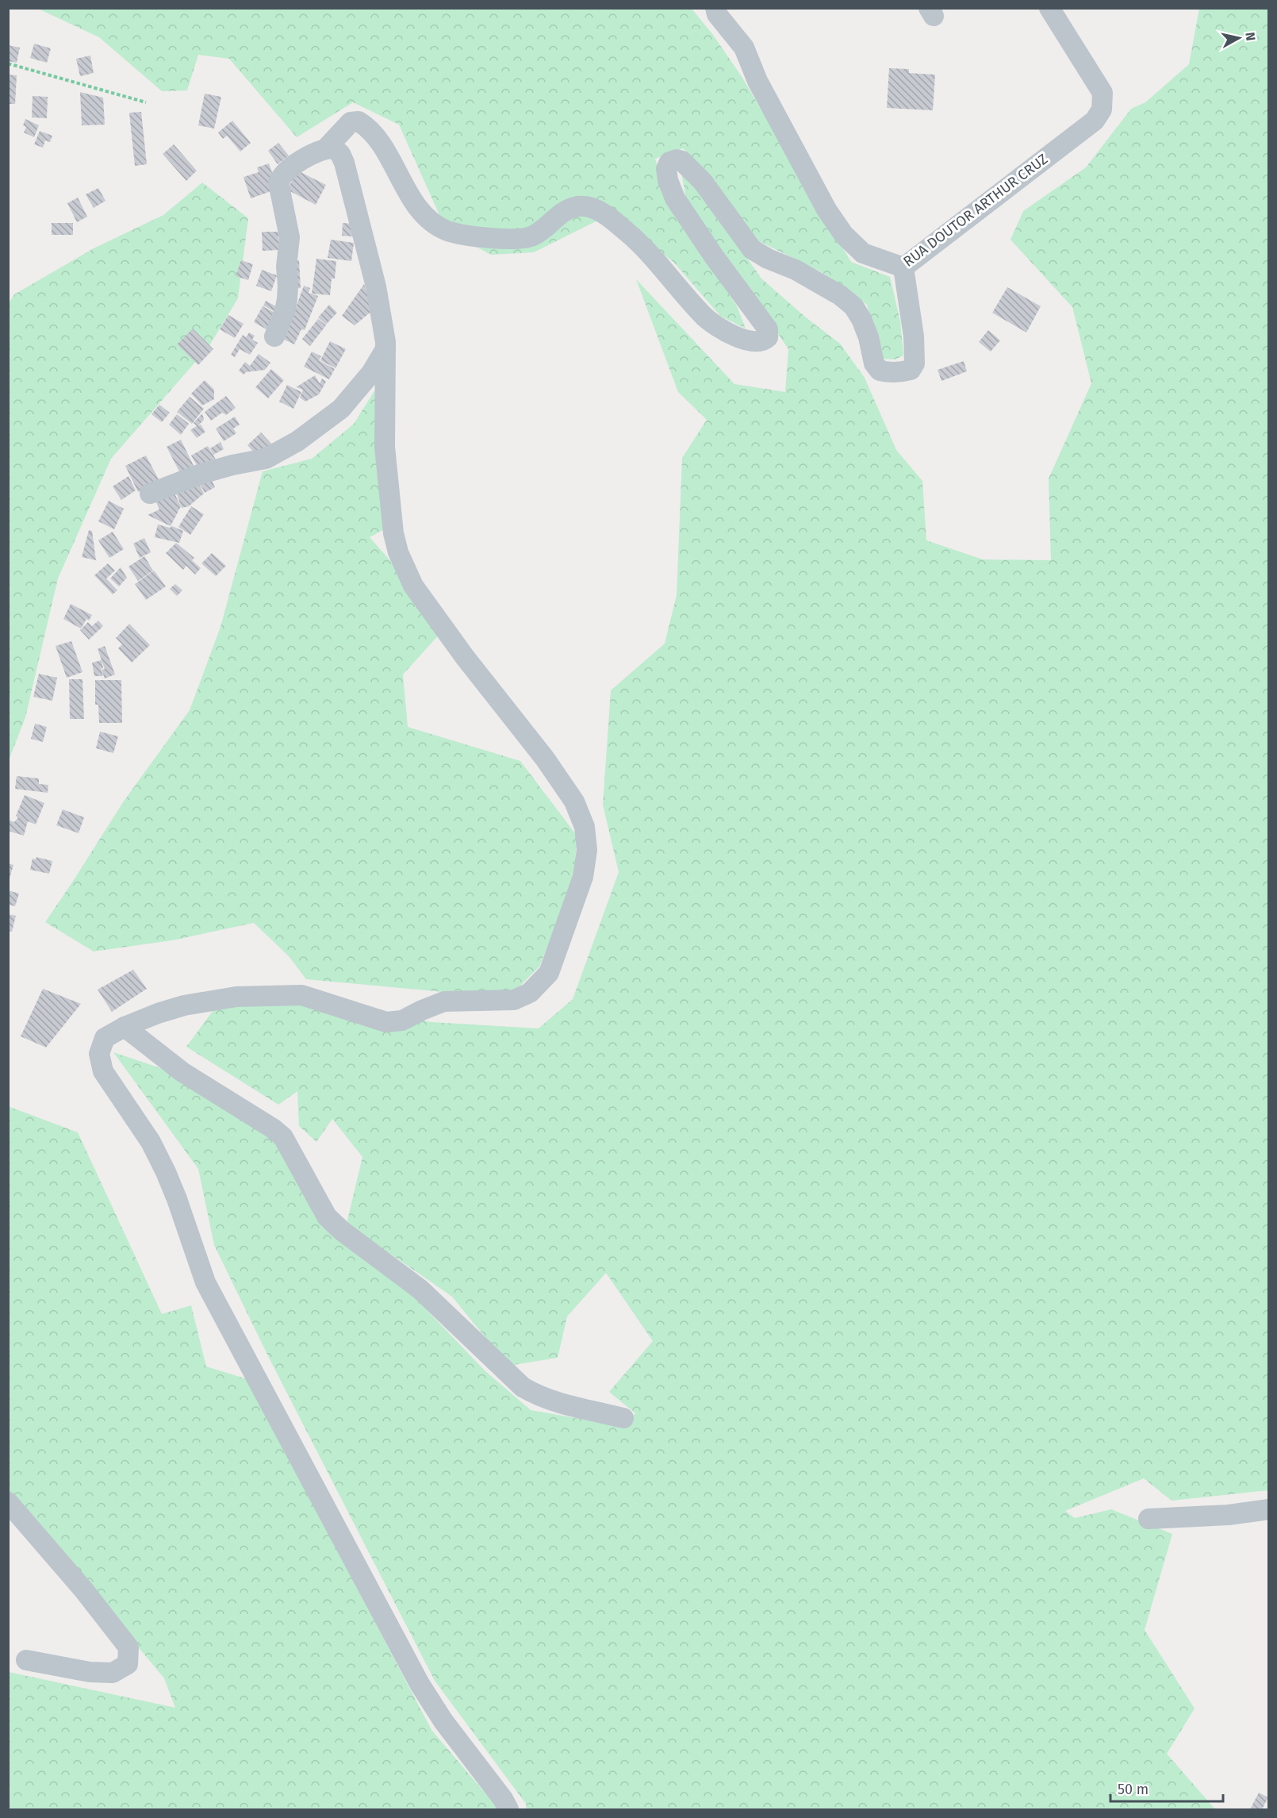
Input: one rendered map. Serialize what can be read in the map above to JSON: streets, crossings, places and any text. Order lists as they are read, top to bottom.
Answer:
{
  "streets": {
    "street": ["RUA DOUTOR ARTHUR CRUZ"]
  },
  "scale_bar": "50 m",
  "north": "right"
}
